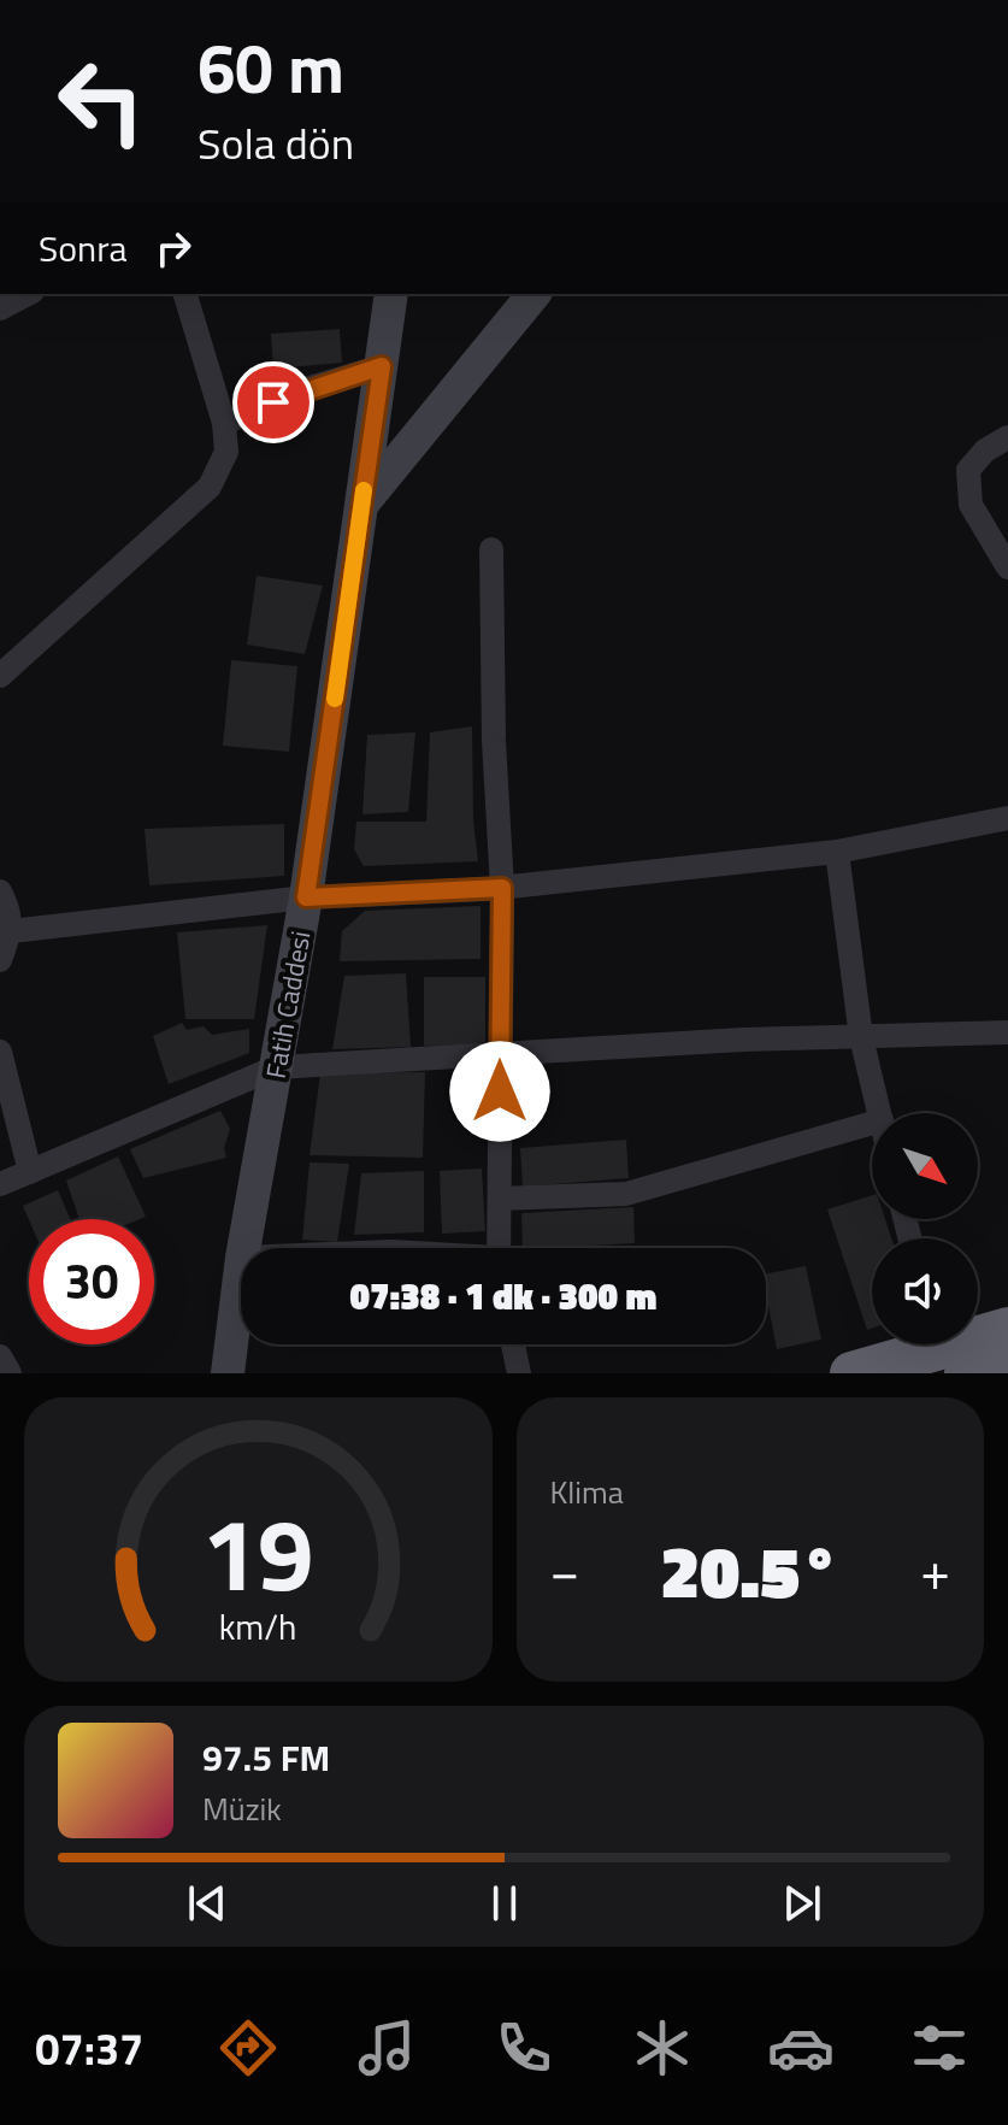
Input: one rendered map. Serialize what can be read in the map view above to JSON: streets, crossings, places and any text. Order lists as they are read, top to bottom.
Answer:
{
  "streets": {
    "street": ["Fatih Caddesi"]
  },
  "north": "bottom right",
  "page": {
    "turn": ["60 m", "Sola dön"],
    "then": "Sonra",
    "limit": "30",
    "trip": "07:38 · 1 dk · 300 m",
    "tile": "Klima",
    "heat": ["−", "20.5°", "+"],
    "song": ["97.5 FM", "Müzik"],
    "tabs": "07:37",
    "gauge": ["19", "km/h"]
  }
}
